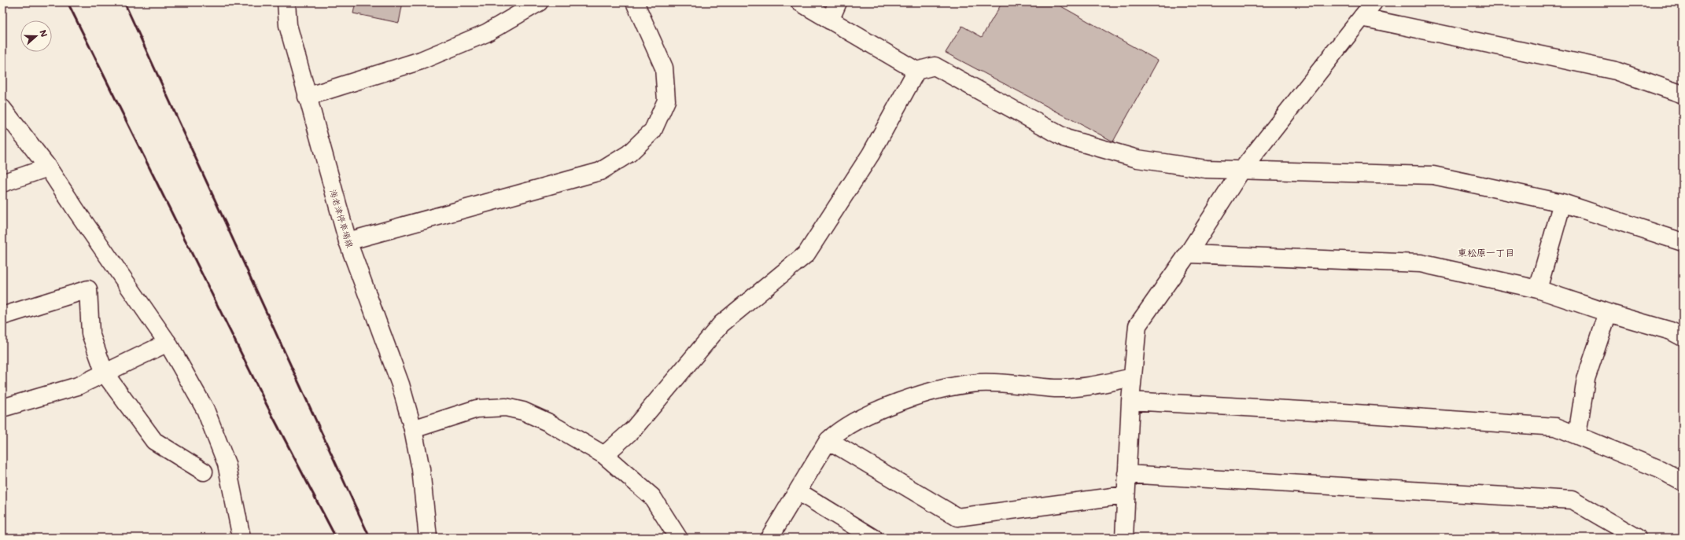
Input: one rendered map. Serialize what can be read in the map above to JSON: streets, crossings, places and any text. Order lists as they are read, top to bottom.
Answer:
{
  "streets": {
    "street": ["海老津停車場線"]
  },
  "districts": ["東松原一丁目"],
  "north": "right"
}
